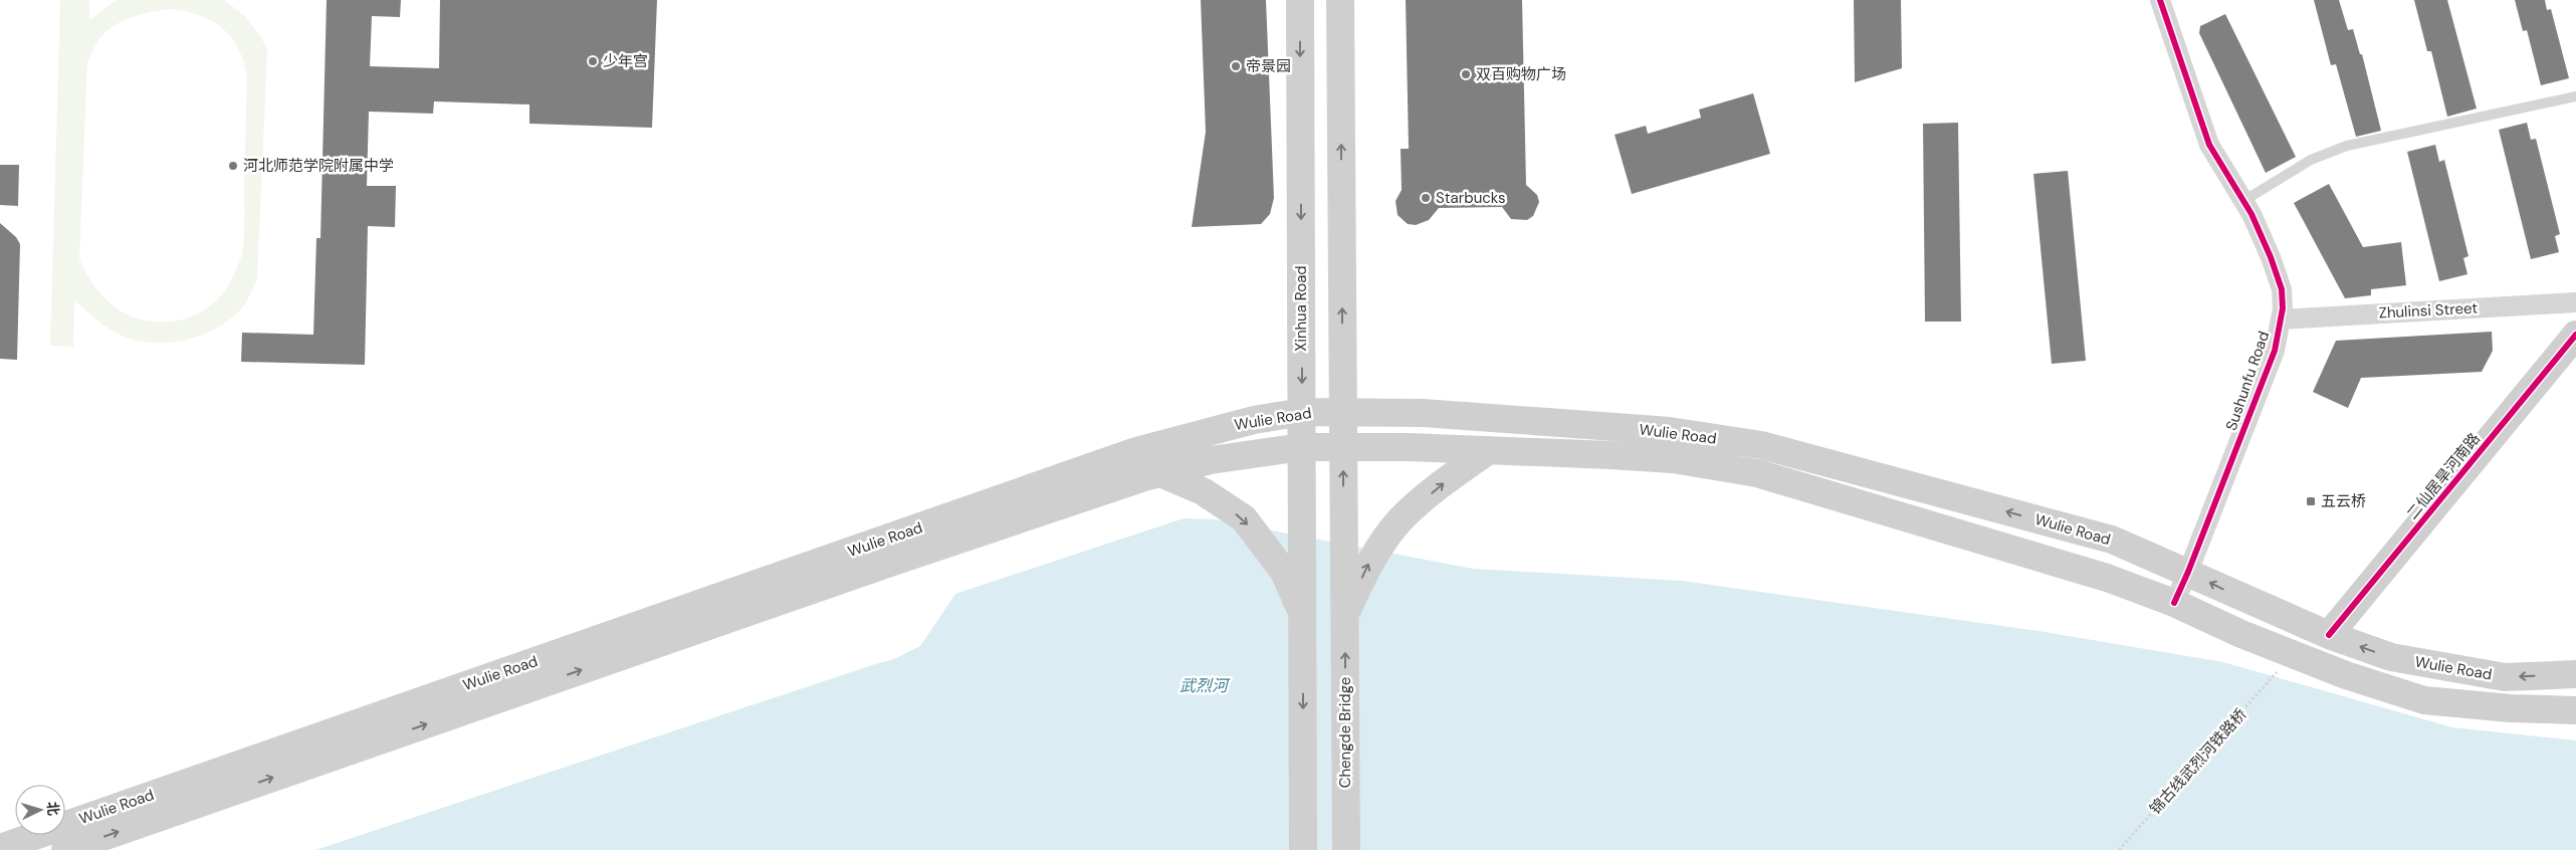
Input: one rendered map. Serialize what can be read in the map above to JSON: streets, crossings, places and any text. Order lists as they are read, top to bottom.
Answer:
{
  "streets": {
    "main road": [
      "Xinhua Road",
      "Wulie Road",
      "二仙居旱河南路",
      "Chengde Bridge"
    ],
    "street": ["Zhulinsi Street", "Sushunfu Road"],
    "path": ["锦古线武烈河铁路桥"]
  },
  "crossings": [
    ["Xinhua Road", "Wulie Road"],
    ["Zhulinsi Street", "Sushunfu Road"],
    ["Sushunfu Road", "Wulie Road"],
    ["Wulie Road", "二仙居旱河南路"]
  ],
  "water": ["武烈河"],
  "places": {
    "other": [
      "少年宫",
      "帝景园",
      "双百购物广场",
      "河北师范学院附属中学",
      "Starbucks"
    ],
    "transit": ["五云桥"]
  },
  "north": "right"
}
